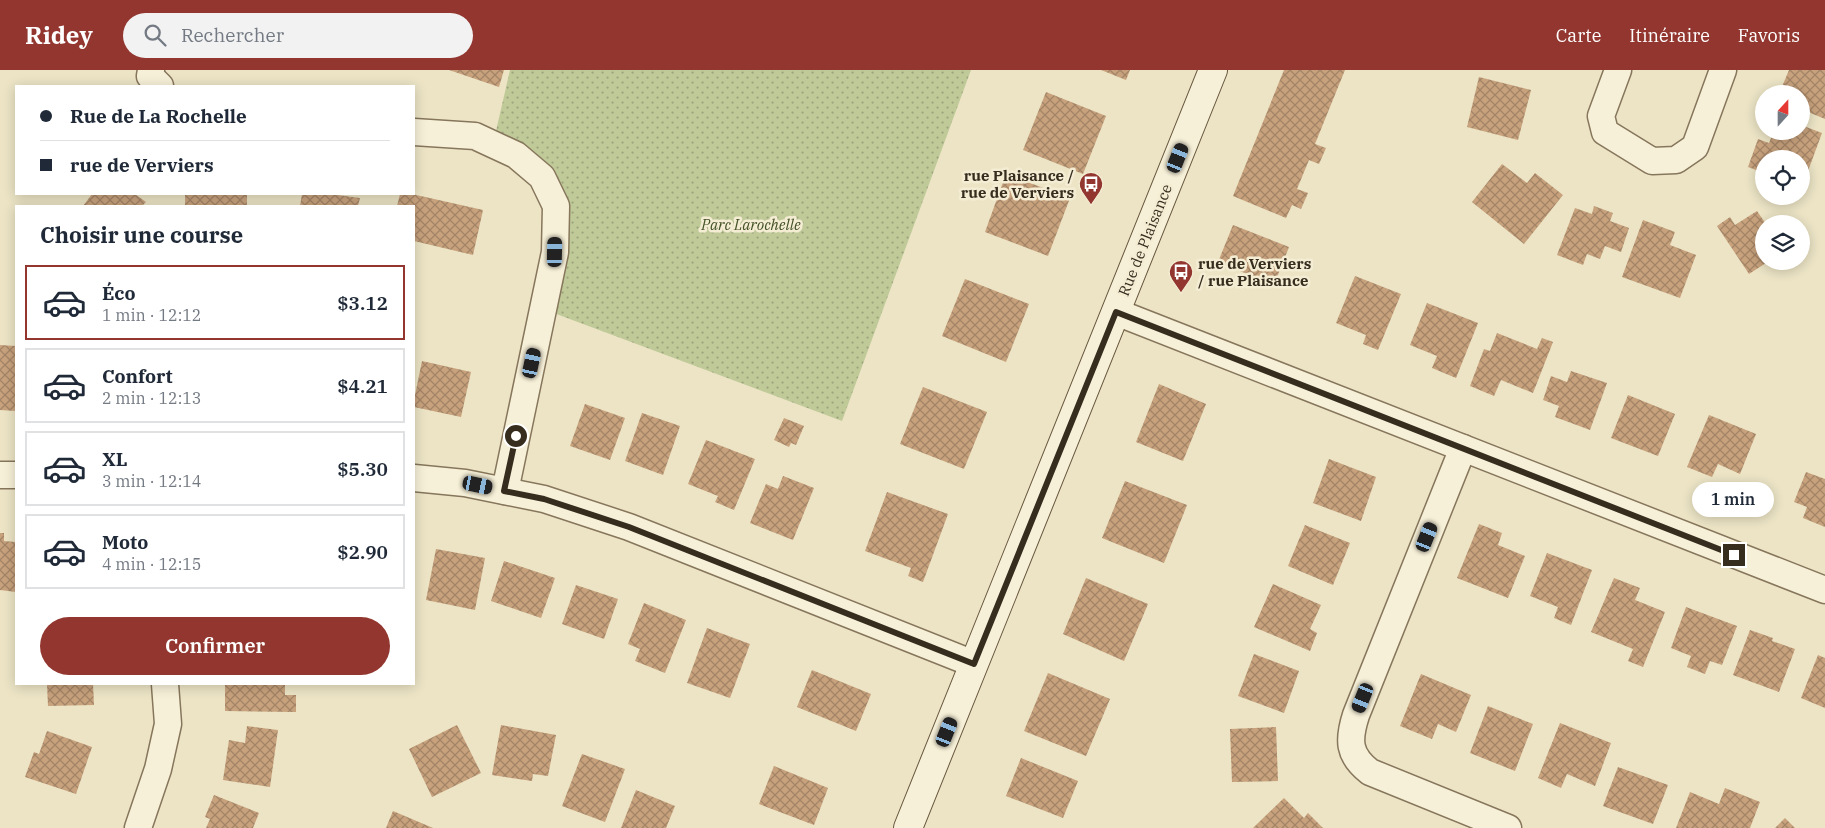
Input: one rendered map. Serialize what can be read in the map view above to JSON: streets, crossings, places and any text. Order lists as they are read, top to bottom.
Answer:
{
  "streets": {
    "street": ["Rue de Plaisance"]
  },
  "parks": ["Parc Larochelle"],
  "places": {
    "bus stop": ["rue Plaisance / rue de Verviers", "rue de Verviers / rue Plaisance"]
  },
  "north": "top",
  "page": {
    "header": "Ridey",
    "search": "Rechercher",
    "nav": ["Carte", "Itinéraire", "Favoris"],
    "banner": ["Rue de La Rochelle", "rue de Verviers"],
    "heading": "Choisir une course",
    "list": [
      {
        "name": "Éco",
        "note": "1 min · 12:12",
        "value": "$3.12"
      },
      {
        "name": "Confort",
        "note": "2 min · 12:13",
        "value": "$4.21"
      },
      {
        "name": "XL",
        "note": "3 min · 12:14",
        "value": "$5.30"
      },
      {
        "name": "Moto",
        "note": "4 min · 12:15",
        "value": "$2.90"
      }
    ],
    "bubble": "1 min",
    "buttons": "Confirmer"
  }
}
